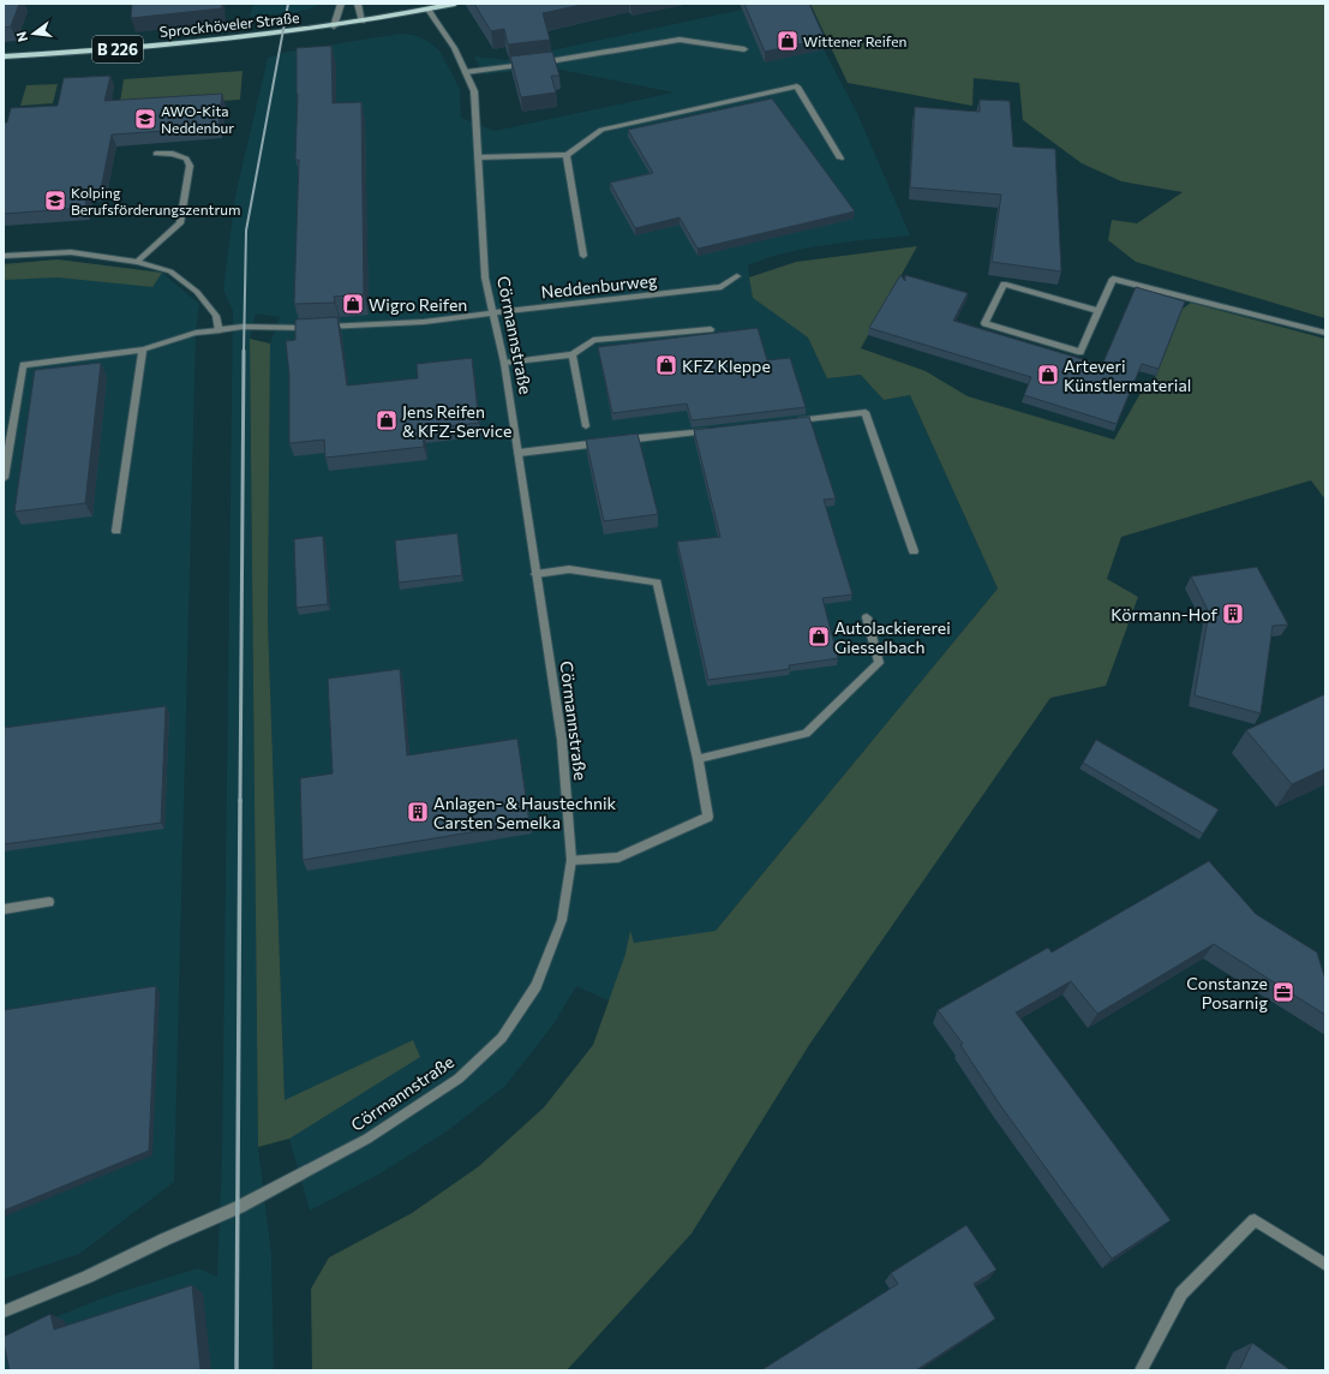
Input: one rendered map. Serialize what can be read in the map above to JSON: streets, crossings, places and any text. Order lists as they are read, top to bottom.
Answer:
{
  "streets": {
    "main road": ["Sprockhöveler Straße", "B 226"],
    "street": ["Neddenburweg", "Cörmannstraße"]
  },
  "crossings": [
    ["Sprockhöveler Straße", "Cörmannstraße"],
    ["Neddenburweg", "Cörmannstraße"]
  ],
  "places": {
    "shop": [
      "Wittener Reifen",
      "Wigro Reifen",
      "KFZ Kleppe",
      "Arteveri Künstlermaterial",
      "Jens Reifen & KFZ-Service",
      "Autolackiererei Giesselbach"
    ],
    "school or university": ["AWO-Kita Neddenbur", "Kolping Berufsförderungszentrum"],
    "building": ["Körmann-Hof", "Anlagen- & Haustechnik Carsten Semelka"],
    "office": ["Constanze Posarnig"]
  },
  "north": "left"
}
